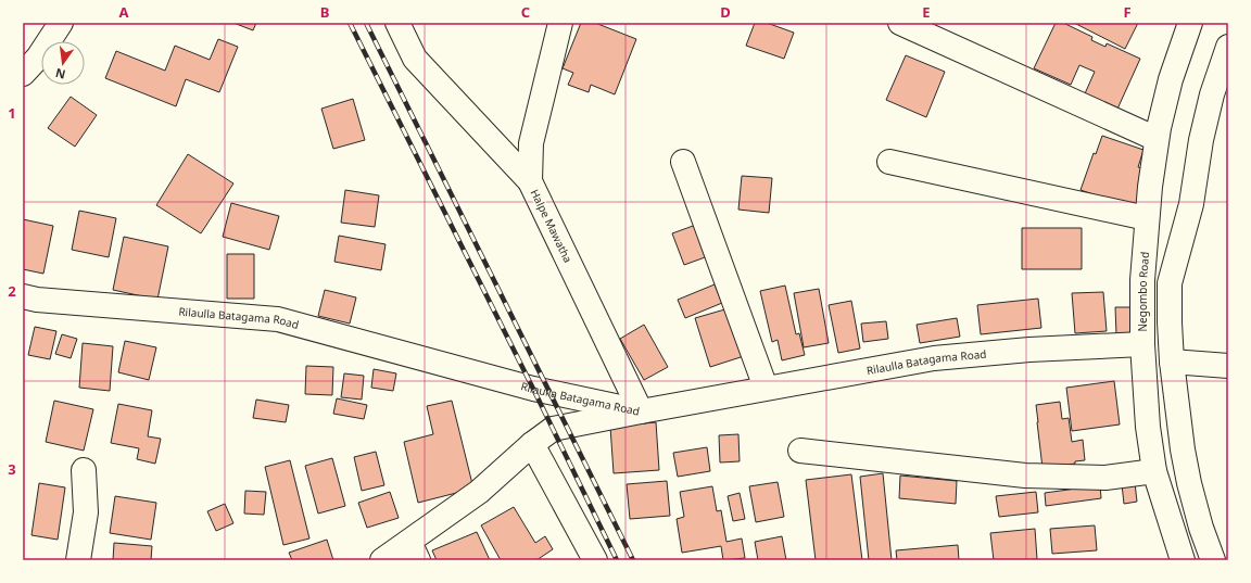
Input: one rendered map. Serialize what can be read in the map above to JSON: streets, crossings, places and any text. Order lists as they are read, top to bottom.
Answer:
{
  "streets": {
    "main road": ["Halpe Mawatha", "Negombo Road", "Rilaulla Batagama Road"]
  },
  "crossings": [
    ["Halpe Mawatha", "Rilaulla Batagama Road"],
    ["Negombo Road", "Rilaulla Batagama Road"]
  ],
  "north": "bottom",
  "grid": {
    "columns": [
      "A",
      "B",
      "C",
      "D",
      "E",
      "F"
    ],
    "rows": ["1", "2", "3"]
  }
}
